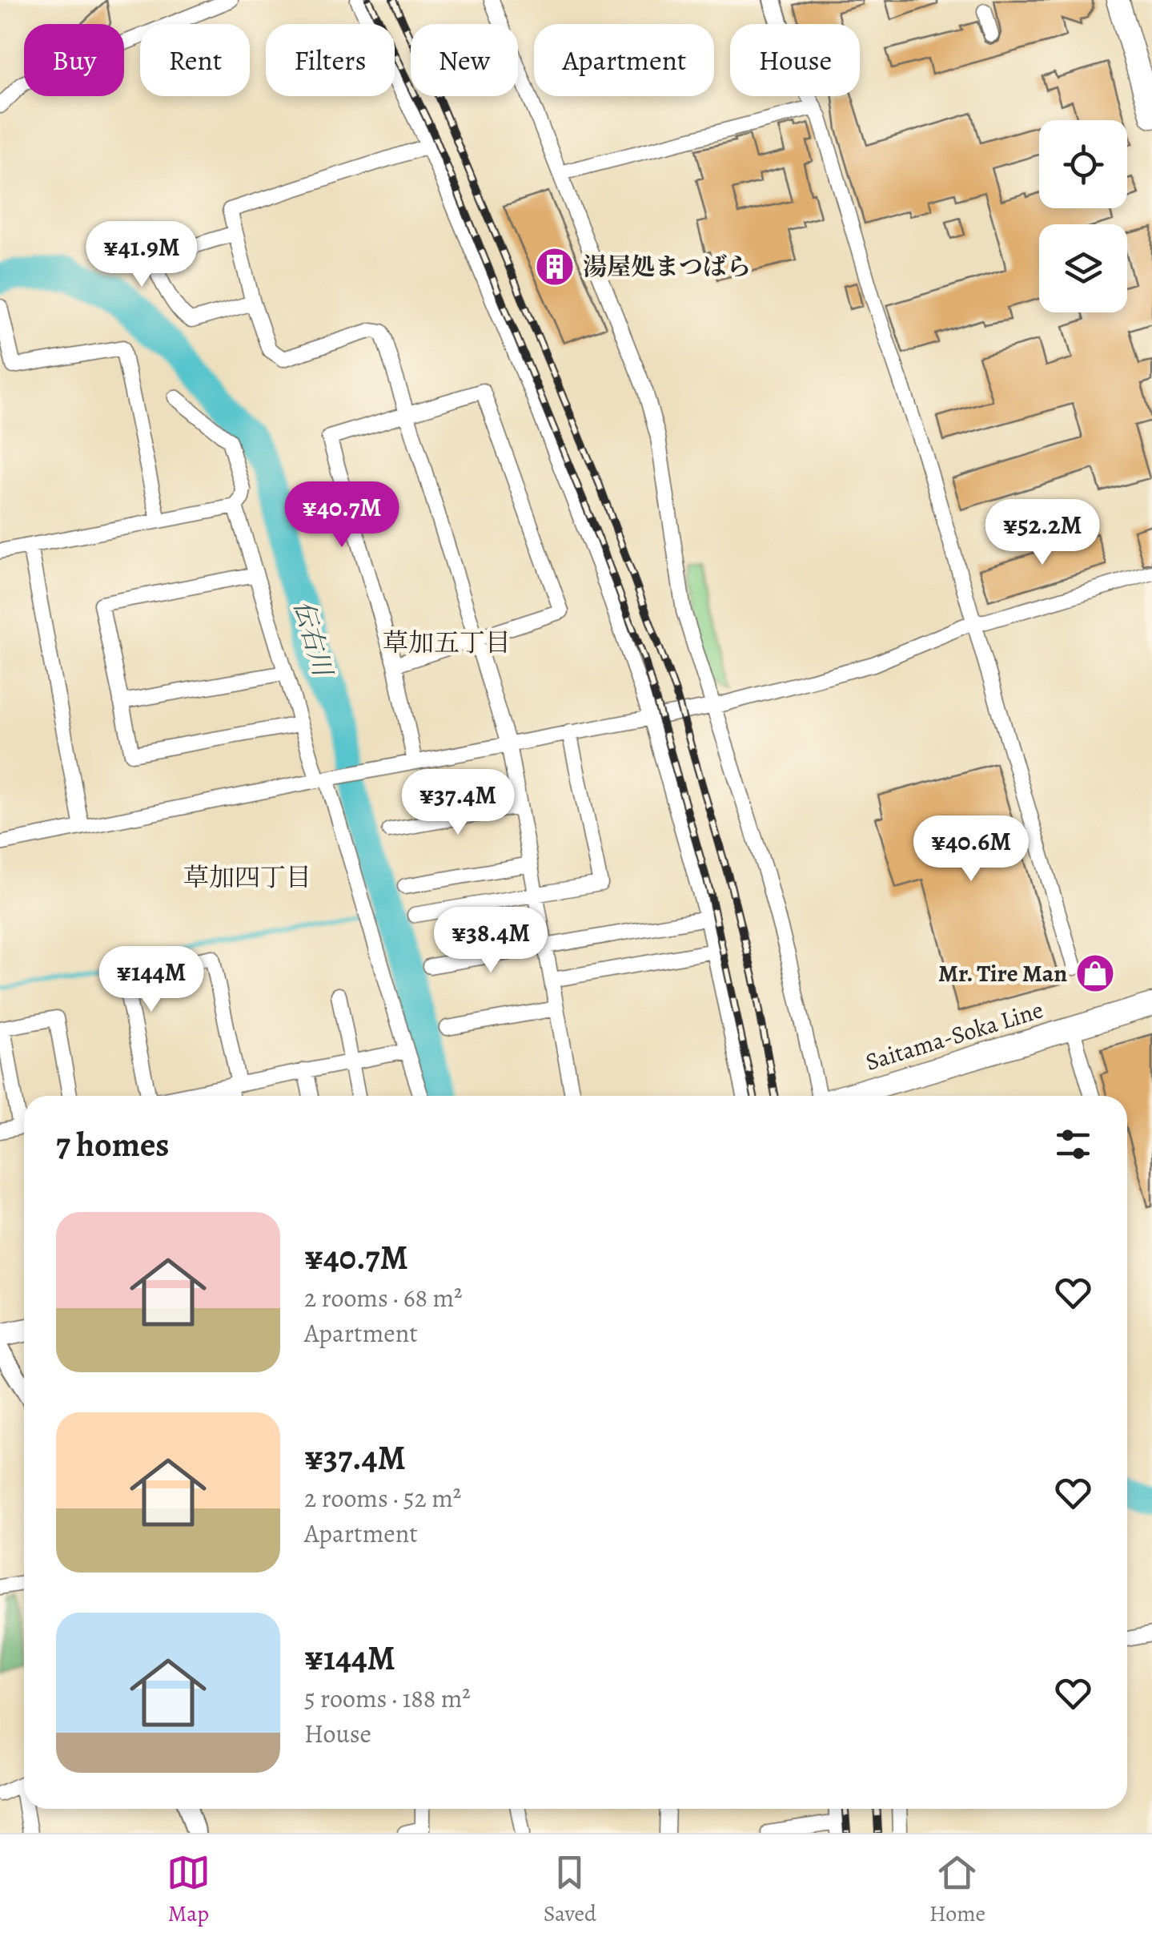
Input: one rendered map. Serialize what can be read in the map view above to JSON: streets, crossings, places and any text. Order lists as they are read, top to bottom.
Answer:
{
  "streets": {
    "main road": ["Saitama-Soka Line"]
  },
  "districts": ["草加五丁目", "草加四丁目"],
  "water": ["伝右川"],
  "places": {
    "building": ["湯屋処まつばら"],
    "shop": ["Mr. Tire Man"]
  },
  "page": {
    "chip": [
      "Buy",
      "Rent",
      "Filters",
      "New",
      "Apartment",
      "House"
    ],
    "price": [
      "¥41.9M",
      "¥40.7M",
      "¥52.2M",
      "¥37.4M",
      "¥40.6M",
      "¥38.4M",
      "¥144M"
    ],
    "heading": "7 homes",
    "list": [
      {
        "name": "¥40.7M",
        "note": "2 rooms · 68 m² · Apartment"
      },
      {
        "name": "¥37.4M",
        "note": "2 rooms · 52 m² · Apartment"
      },
      {
        "name": "¥144M",
        "note": "5 rooms · 188 m² · House"
      }
    ],
    "tabs": ["Map", "Saved", "Home"]
  }
}
